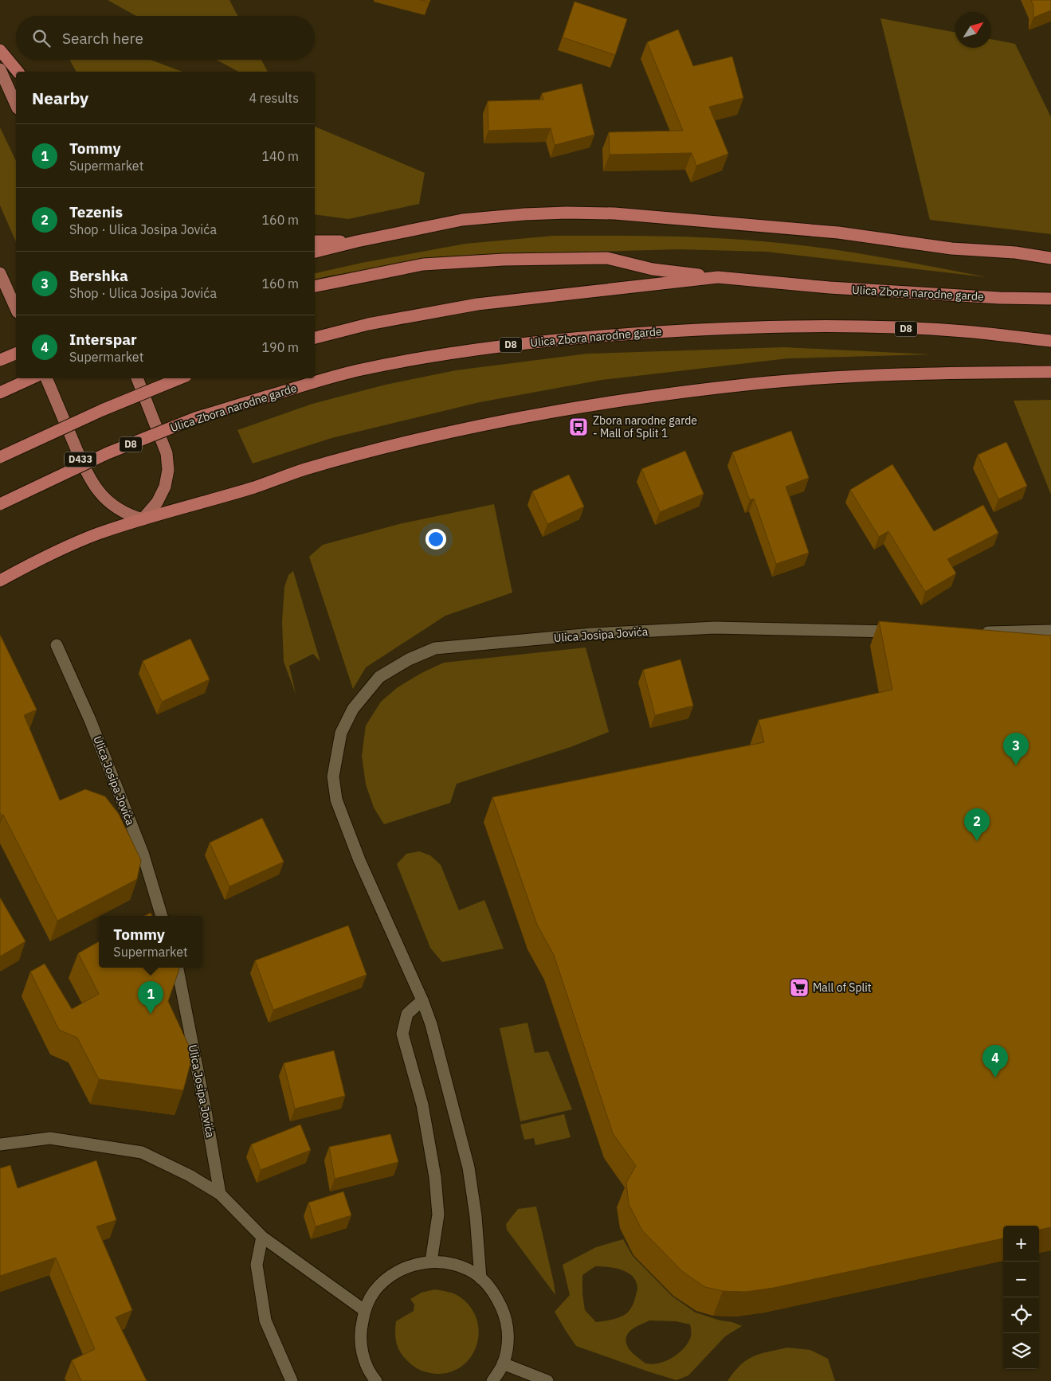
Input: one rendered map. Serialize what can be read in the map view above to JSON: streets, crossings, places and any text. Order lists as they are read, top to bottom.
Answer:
{
  "streets": {
    "highway": ["Ulica Zbora narodne garde", "D8"],
    "main road": ["D433"],
    "street": ["Ulica Josipa Jovića"]
  },
  "places": {
    "bus stop": ["Zbora narodne garde - Mall of Split 1"],
    "supermarket": ["Mall of Split"]
  },
  "north": "top right",
  "page": {
    "search": "Search here",
    "heading": ["Nearby", "4 results"],
    "list": [
      {
        "mark": "1",
        "name": "Tommy",
        "note": "Supermarket",
        "value": "140 m"
      },
      {
        "mark": "2",
        "name": "Tezenis",
        "note": "Shop · Ulica Josipa Jovića",
        "value": "160 m"
      },
      {
        "mark": "3",
        "name": "Bershka",
        "note": "Shop · Ulica Josipa Jovića",
        "value": "160 m"
      },
      {
        "mark": "4",
        "name": "Interspar",
        "note": "Supermarket",
        "value": "190 m"
      }
    ],
    "pins": [
      "3",
      "2",
      "1",
      "4"
    ],
    "popup": ["Tommy", "Supermarket"],
    "map_buttons": ["+", "−"]
  }
}
